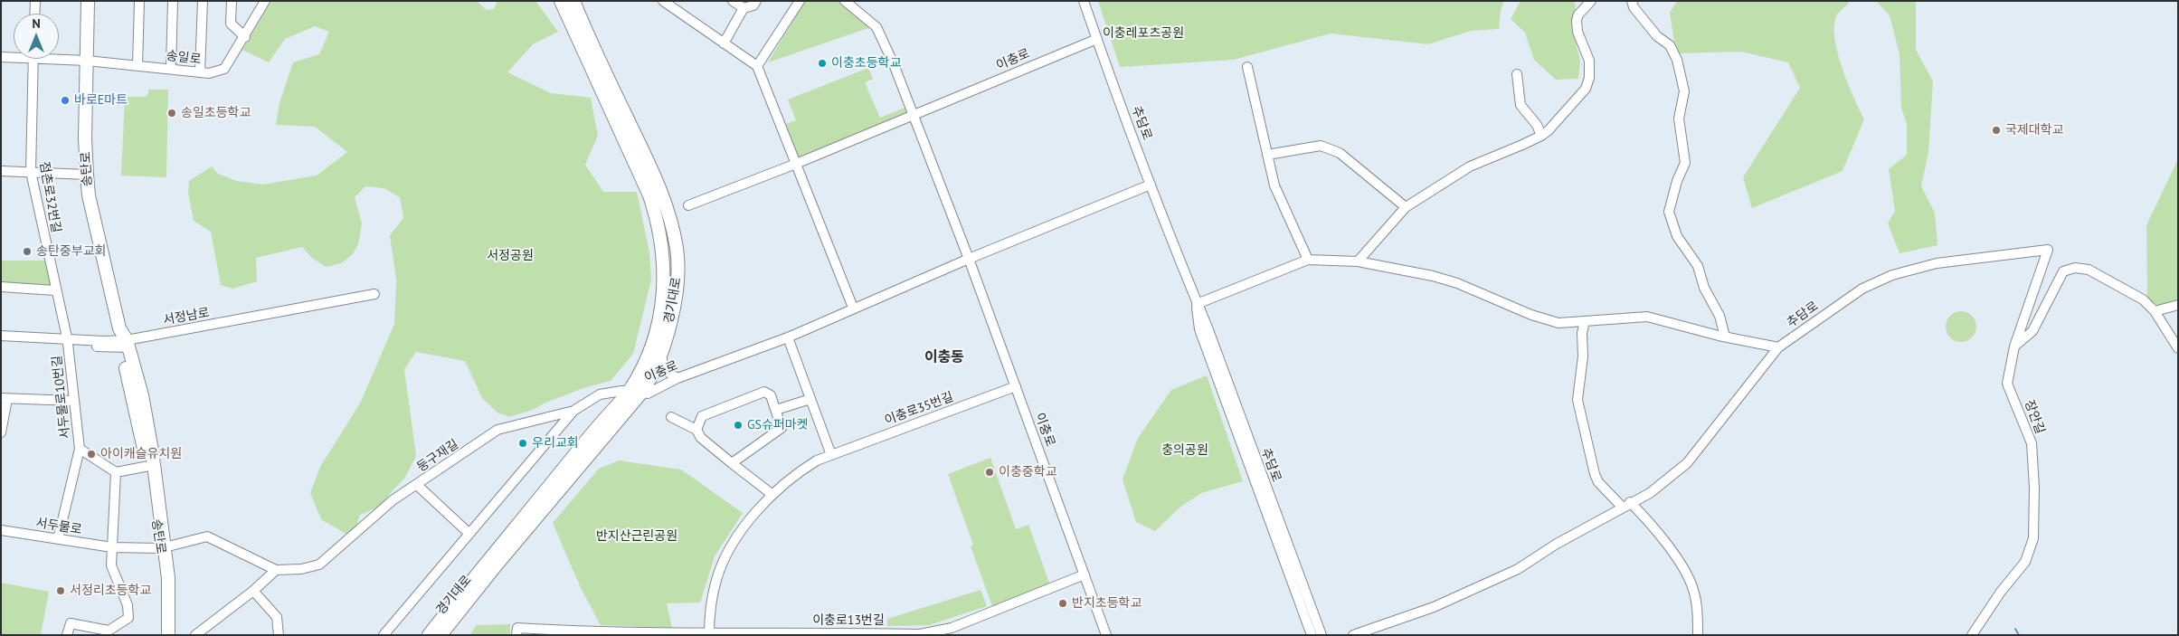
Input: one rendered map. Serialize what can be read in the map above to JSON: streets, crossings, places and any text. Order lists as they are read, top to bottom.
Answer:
{
  "streets": {
    "main road": ["송탄로", "경기대로"],
    "street": [
      "송일로",
      "이충로",
      "추담로",
      "점촌로32번길",
      "서정남로",
      "서두물로10번길",
      "이충로35번길",
      "장안길",
      "둥구재길",
      "서두물로",
      "이충로13번길"
    ]
  },
  "crossings": [
    ["송일로", "송탄로"],
    ["이충로", "추담로"],
    ["이충로", "경기대로"],
    ["이충로", "이충로35번길"],
    ["이충로", "둥구재길"],
    ["이충로", "이충로13번길"],
    ["추담로", "장안길"],
    ["송탄로", "서정남로"],
    ["송탄로", "둥구재길"],
    ["송탄로", "서두물로"],
    ["점촌로32번길", "서정남로"],
    ["점촌로32번길", "서두물로10번길"],
    ["경기대로", "둥구재길"],
    ["서정남로", "서두물로10번길"],
    ["서두물로10번길", "서두물로"],
    ["이충로35번길", "이충로13번길"],
    ["둥구재길", "서두물로"]
  ],
  "districts": ["이충동"],
  "parks": [
    "이충레포츠공원",
    "서정공원",
    "충의공원",
    "반지산근린공원"
  ],
  "places": [
    "이충초등학교",
    "바로E마트",
    "송일초등학교",
    "국제대학교",
    "송탄중부교회",
    "GS슈퍼마켓",
    "우리교회",
    "아이캐슬유치원",
    "이충중학교",
    "서정리초등학교",
    "반지초등학교"
  ],
  "north": "top"
}
